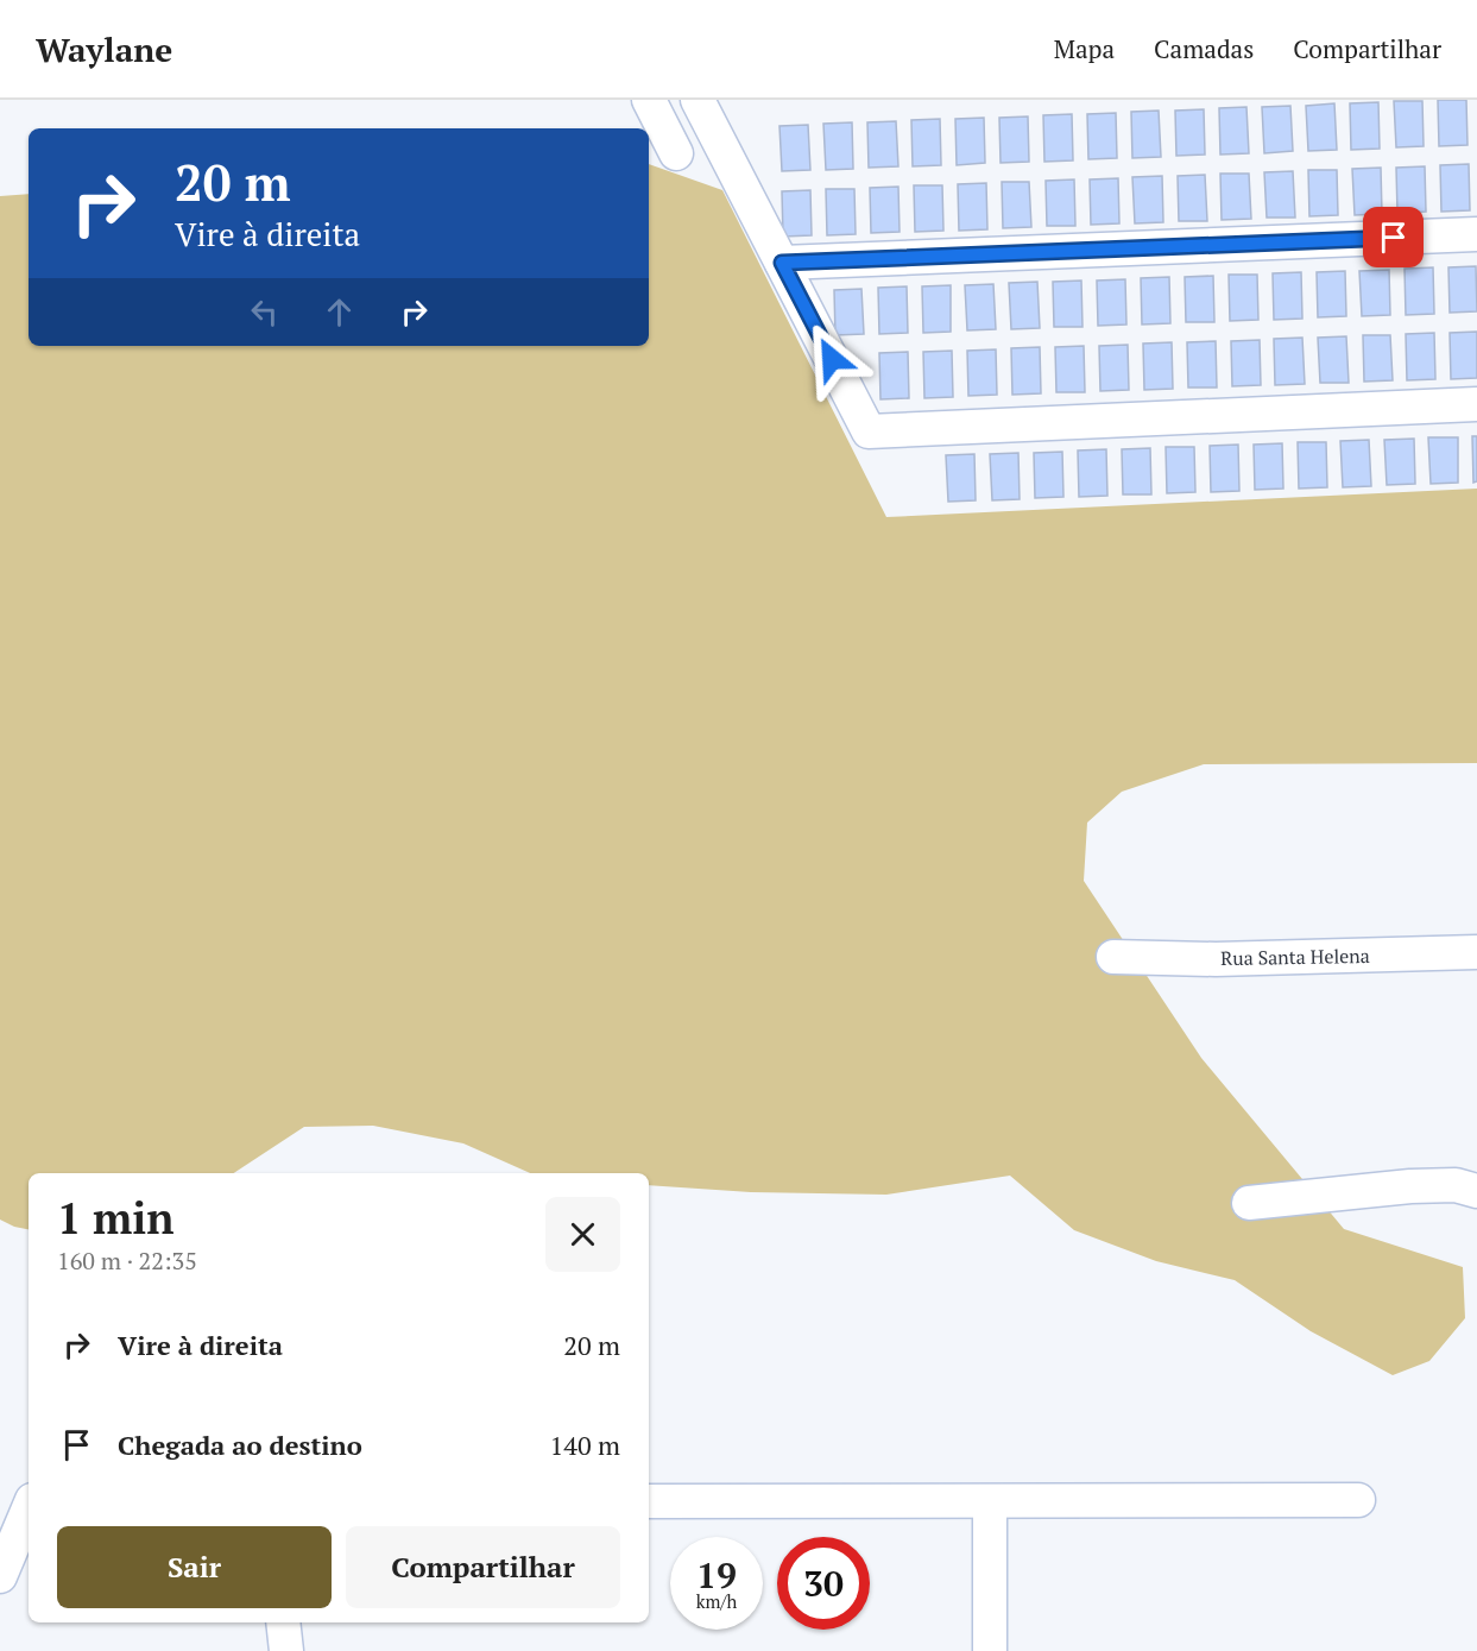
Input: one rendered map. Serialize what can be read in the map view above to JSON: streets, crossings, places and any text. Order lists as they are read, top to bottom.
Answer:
{
  "streets": {
    "street": ["Rua Santa Helena"]
  },
  "page": {
    "header": "Waylane",
    "nav": ["Mapa", "Camadas", "Compartilhar"],
    "turn": ["20 m", "Vire à direita"],
    "heading": ["1 min", "160 m · 22:35"],
    "list": [
      {
        "name": "Vire à direita",
        "value": "20 m"
      },
      {
        "name": "Chegada ao destino",
        "value": "140 m"
      }
    ],
    "buttons": ["Sair", "Compartilhar"],
    "speed": "19 km/h",
    "limit": "30"
  }
}
